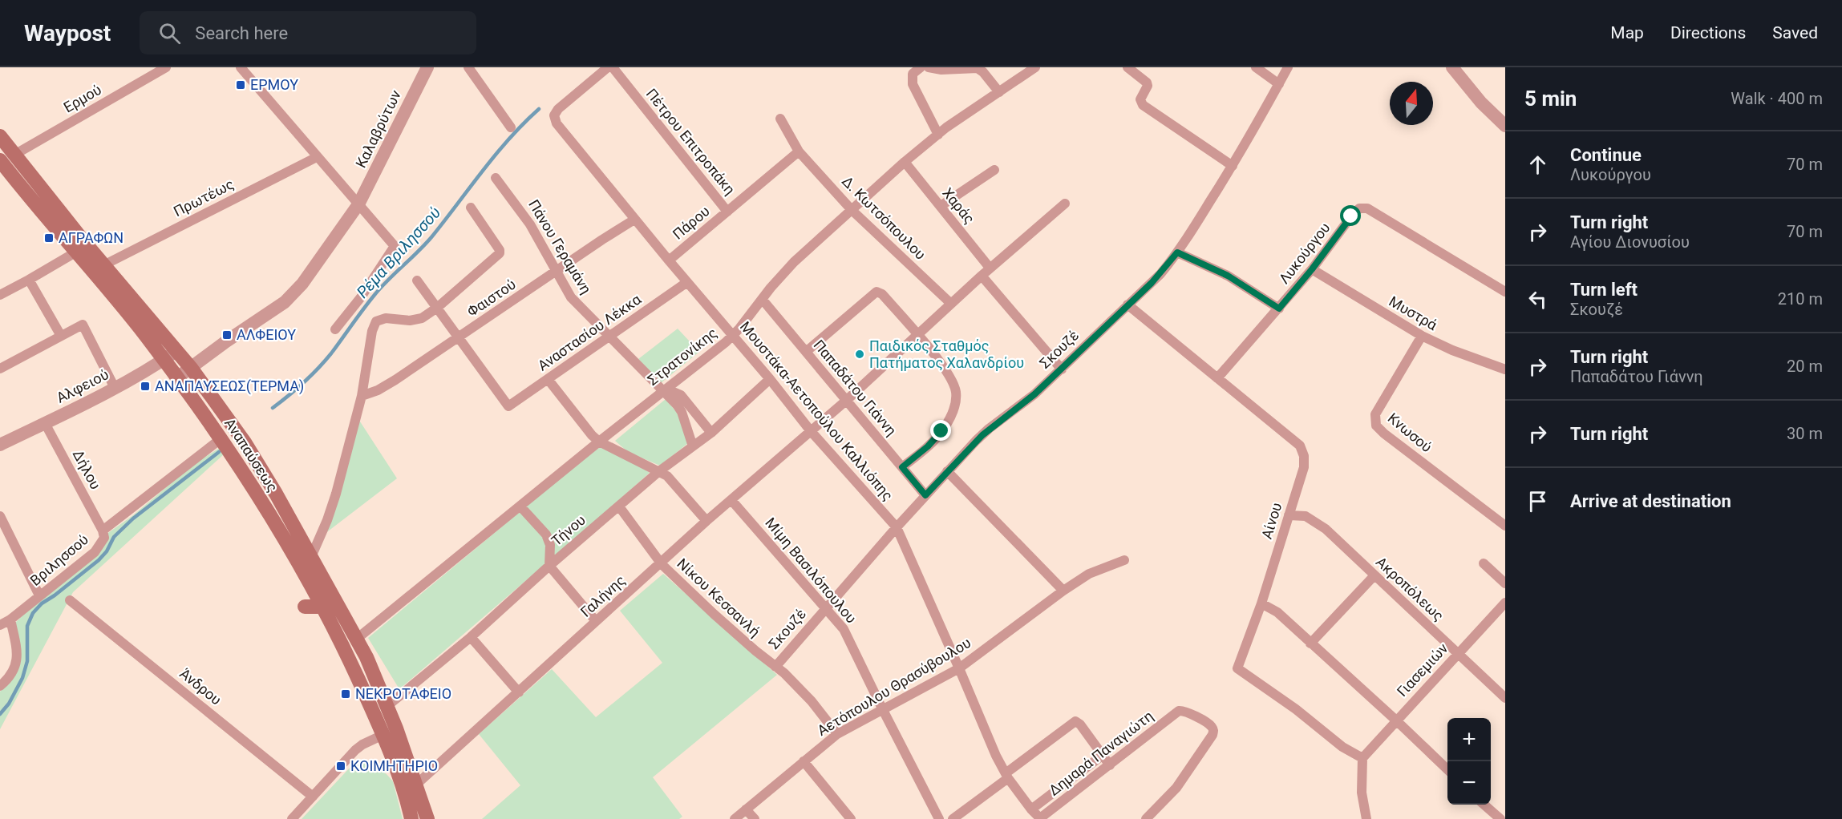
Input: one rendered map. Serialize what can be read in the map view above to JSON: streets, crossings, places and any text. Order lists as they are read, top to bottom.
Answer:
{
  "streets": {
    "main road": ["Αναπαύσεως"],
    "street": [
      "Ερμού",
      "Καλαβρύτων",
      "Πέτρου Επιτροπάκη",
      "Πρωτέως",
      "Χαράς",
      "Δ. Κωτσόπουλου",
      "Πάρου",
      "Πάνου Γεραμάνη",
      "Λυκούργου",
      "Φαιστού",
      "Μυστρά",
      "Αναστασίου Λέκκα",
      "Σκουζέ",
      "Στρατονίκης",
      "Αλφειού",
      "Παπαδάτου Γιάννη",
      "Μουστάκα-Αετοπούλου Καλλιόπης",
      "Κνωσού",
      "Δήλου",
      "Αίνου",
      "Τήνου",
      "Βριλησσού",
      "Μίμη Βασιλόπουλου",
      "Ακροπόλεως",
      "Γαλήνης",
      "Νίκου Κεσσανλή",
      "Γιασεμιών",
      "Άνδρου",
      "Αετόπουλου Θρασύβουλου",
      "Δημαρά Παναγιώτη"
    ]
  },
  "crossings": [
    ["Ερμού", "Αναπαύσεως"],
    ["Καλαβρύτων", "Αλφειού"],
    ["Πέτρου Επιτροπάκη", "Πάρου"],
    ["Πρωτέως", "Αναπαύσεως"],
    ["Χαράς", "Στρατονίκης"],
    ["Χαράς", "Γαλήνης"],
    ["Δ. Κωτσόπουλου", "Πάρου"],
    ["Δ. Κωτσόπουλου", "Στρατονίκης"],
    ["Δ. Κωτσόπουλου", "Γαλήνης"],
    ["Πάρου", "Μουστάκα-Αετοπούλου Καλλιόπης"],
    ["Πάνου Γεραμάνη", "Φαιστού"],
    ["Πάνου Γεραμάνη", "Αναστασίου Λέκκα"],
    ["Πάνου Γεραμάνη", "Στρατονίκης"],
    ["Πάνου Γεραμάνη", "Τήνου"],
    ["Λυκούργου", "Μυστρά"],
    ["Λυκούργου", "Αίνου"],
    ["Φαιστού", "Αναστασίου Λέκκα"],
    ["Φαιστού", "Μουστάκα-Αετοπούλου Καλλιόπης"],
    ["Μυστρά", "Κνωσού"],
    ["Αναστασίου Λέκκα", "Μουστάκα-Αετοπούλου Καλλιόπης"],
    ["Σκουζέ", "Παπαδάτου Γιάννη"],
    ["Σκουζέ", "Μουστάκα-Αετοπούλου Καλλιόπης"],
    ["Σκουζέ", "Αίνου"],
    ["Σκουζέ", "Μίμη Βασιλόπουλου"],
    ["Σκουζέ", "Νίκου Κεσσανλή"],
    ["Στρατονίκης", "Παπαδάτου Γιάννη"],
    ["Στρατονίκης", "Μουστάκα-Αετοπούλου Καλλιόπης"],
    ["Στρατονίκης", "Αναπαύσεως"],
    ["Αλφειού", "Αναπαύσεως"],
    ["Αλφειού", "Δήλου"],
    ["Παπαδάτου Γιάννη", "Γαλήνης"],
    ["Μουστάκα-Αετοπούλου Καλλιόπης", "Τήνου"],
    ["Μουστάκα-Αετοπούλου Καλλιόπης", "Γαλήνης"],
    ["Μουστάκα-Αετοπούλου Καλλιόπης", "Αετόπουλου Θρασύβουλου"],
    ["Μουστάκα-Αετοπούλου Καλλιόπης", "Δημαρά Παναγιώτη"],
    ["Αναπαύσεως", "Τήνου"],
    ["Αναπαύσεως", "Βριλησσού"],
    ["Αναπαύσεως", "Γαλήνης"],
    ["Δήλου", "Βριλησσού"],
    ["Αίνου", "Ακροπόλεως"],
    ["Αίνου", "Γιασεμιών"],
    ["Τήνου", "Νίκου Κεσσανλή"],
    ["Μίμη Βασιλόπουλου", "Γαλήνης"],
    ["Μίμη Βασιλόπουλου", "Αετόπουλου Θρασύβουλου"],
    ["Ακροπόλεως", "Γιασεμιών"],
    ["Γαλήνης", "Νίκου Κεσσανλή"],
    ["Νίκου Κεσσανλή", "Αετόπουλου Θρασύβουλου"]
  ],
  "water": ["Ρέμα Βριλησσού"],
  "places": {
    "transit": [
      "ΕΡΜΟΥ",
      "ΑΓΡΑΦΩΝ",
      "ΑΛΦΕΙΟΥ",
      "ΑΝΑΠΑΥΣΕΩΣ(ΤΕΡΜΑ)",
      "ΝΕΚΡΟΤΑΦΕΙΟ",
      "ΚΟΙΜΗΤΗΡΙΟ"
    ],
    "other": ["Παιδικός Σταθμός Πατήματος Χαλανδρίου"]
  },
  "north": "top",
  "page": {
    "header": "Waypost",
    "search": "Search here",
    "nav": ["Map", "Directions", "Saved"],
    "heading": ["5 min", "Walk · 400 m"],
    "list": [
      ["Continue", "Λυκούργου", "70 m"],
      ["Turn right", "Αγίου Διονυσίου", "70 m"],
      ["Turn left", "Σκουζέ", "210 m"],
      ["Turn right", "Παπαδάτου Γιάννη", "20 m"],
      ["Turn right", "30 m"],
      "Arrive at destination"
    ],
    "map_buttons": ["+", "−"]
  }
}
